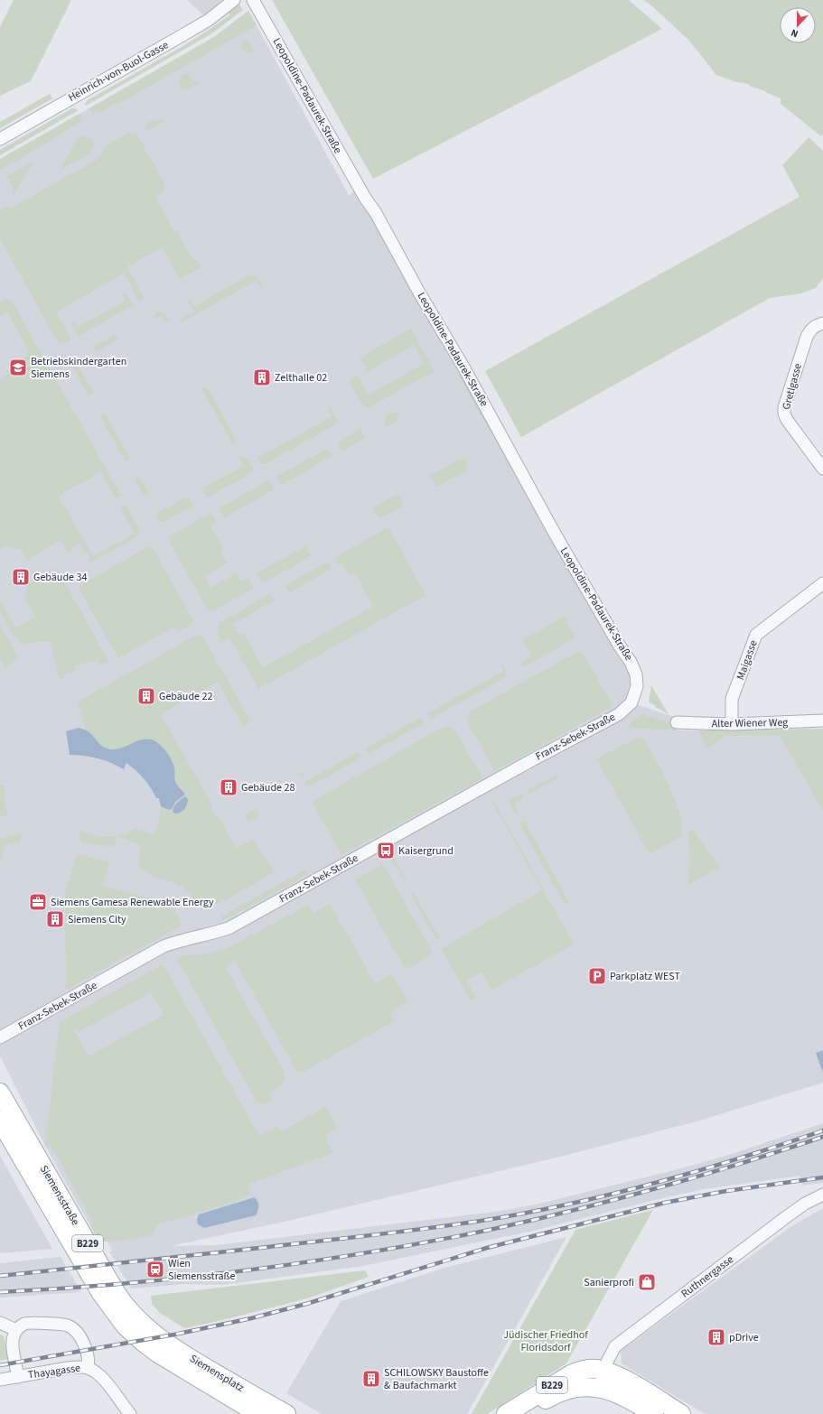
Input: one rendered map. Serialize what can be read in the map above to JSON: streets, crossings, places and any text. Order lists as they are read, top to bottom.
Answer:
{
  "streets": {
    "main road": ["Siemensstraße", "B229", "Siemensplatz"],
    "street": [
      "Heinrich-von-Buol-Gasse",
      "Leopoldine-Padaurek-Straße",
      "Gretlgasse",
      "Maigasse",
      "Alter Wiener Weg",
      "Franz-Sebek-Straße",
      "Ruthnergasse",
      "Thayagasse"
    ]
  },
  "crossings": [
    ["Leopoldine-Padaurek-Straße", "Franz-Sebek-Straße"],
    ["Maigasse", "Alter Wiener Weg"],
    ["Siemensstraße", "Siemensplatz"],
    ["B229", "Ruthnergasse"]
  ],
  "parks": ["Jüdischer Friedhof Floridsdorf"],
  "places": {
    "school or university": ["Betriebskindergarten Siemens"],
    "building": [
      "Zelthalle 02",
      "Gebäude 34",
      "Gebäude 22",
      "Gebäude 28",
      "Siemens City",
      "pDrive",
      "SCHILOWSKY Baustoffe & Baufachmarkt"
    ],
    "bus stop": ["Kaisergrund"],
    "office": ["Siemens Gamesa Renewable Energy"],
    "parking": ["Parkplatz WEST"],
    "station": ["Wien Siemensstraße"],
    "shop": ["Sanierprofi"]
  },
  "north": "bottom"
}
